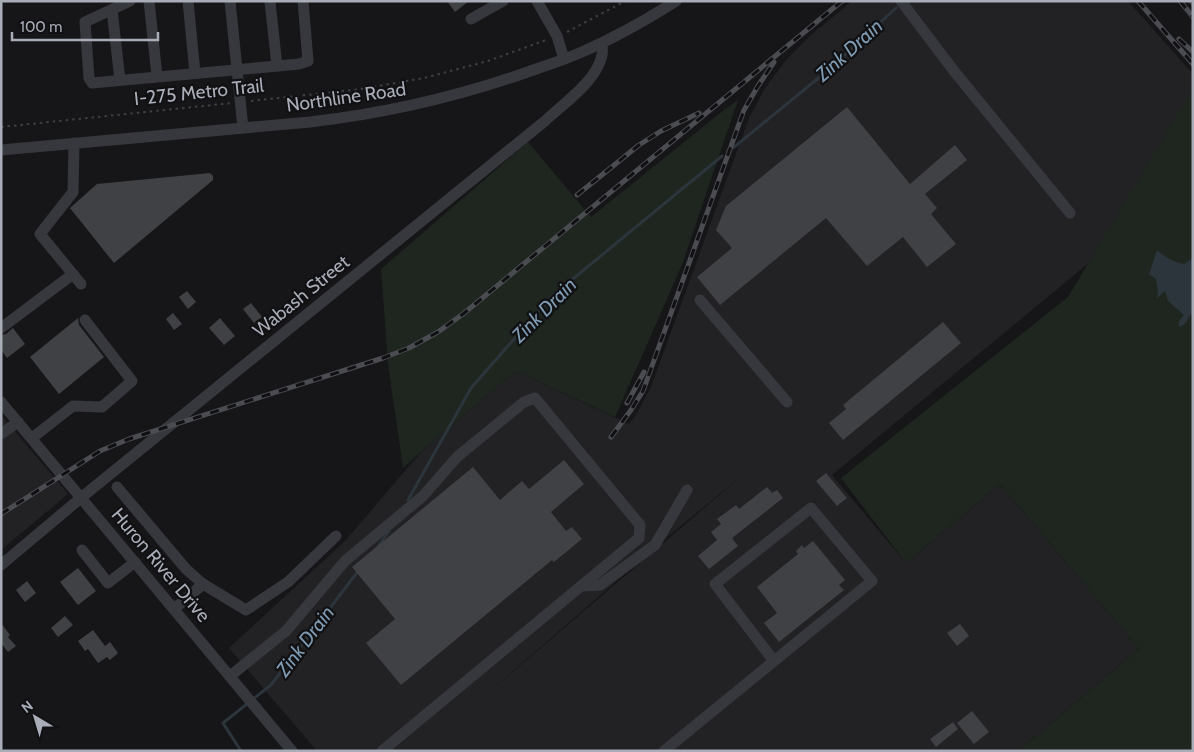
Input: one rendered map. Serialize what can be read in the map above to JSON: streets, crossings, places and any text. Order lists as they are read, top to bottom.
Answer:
{
  "streets": {
    "street": ["Northline Road", "Wabash Street", "Huron River Drive"],
    "path": ["I-275 Metro Trail"]
  },
  "crossings": [
    ["Northline Road", "Wabash Street"],
    ["Wabash Street", "Huron River Drive"]
  ],
  "water": ["Zink Drain"],
  "scale_bar": "100 m",
  "north": "top left"
}
